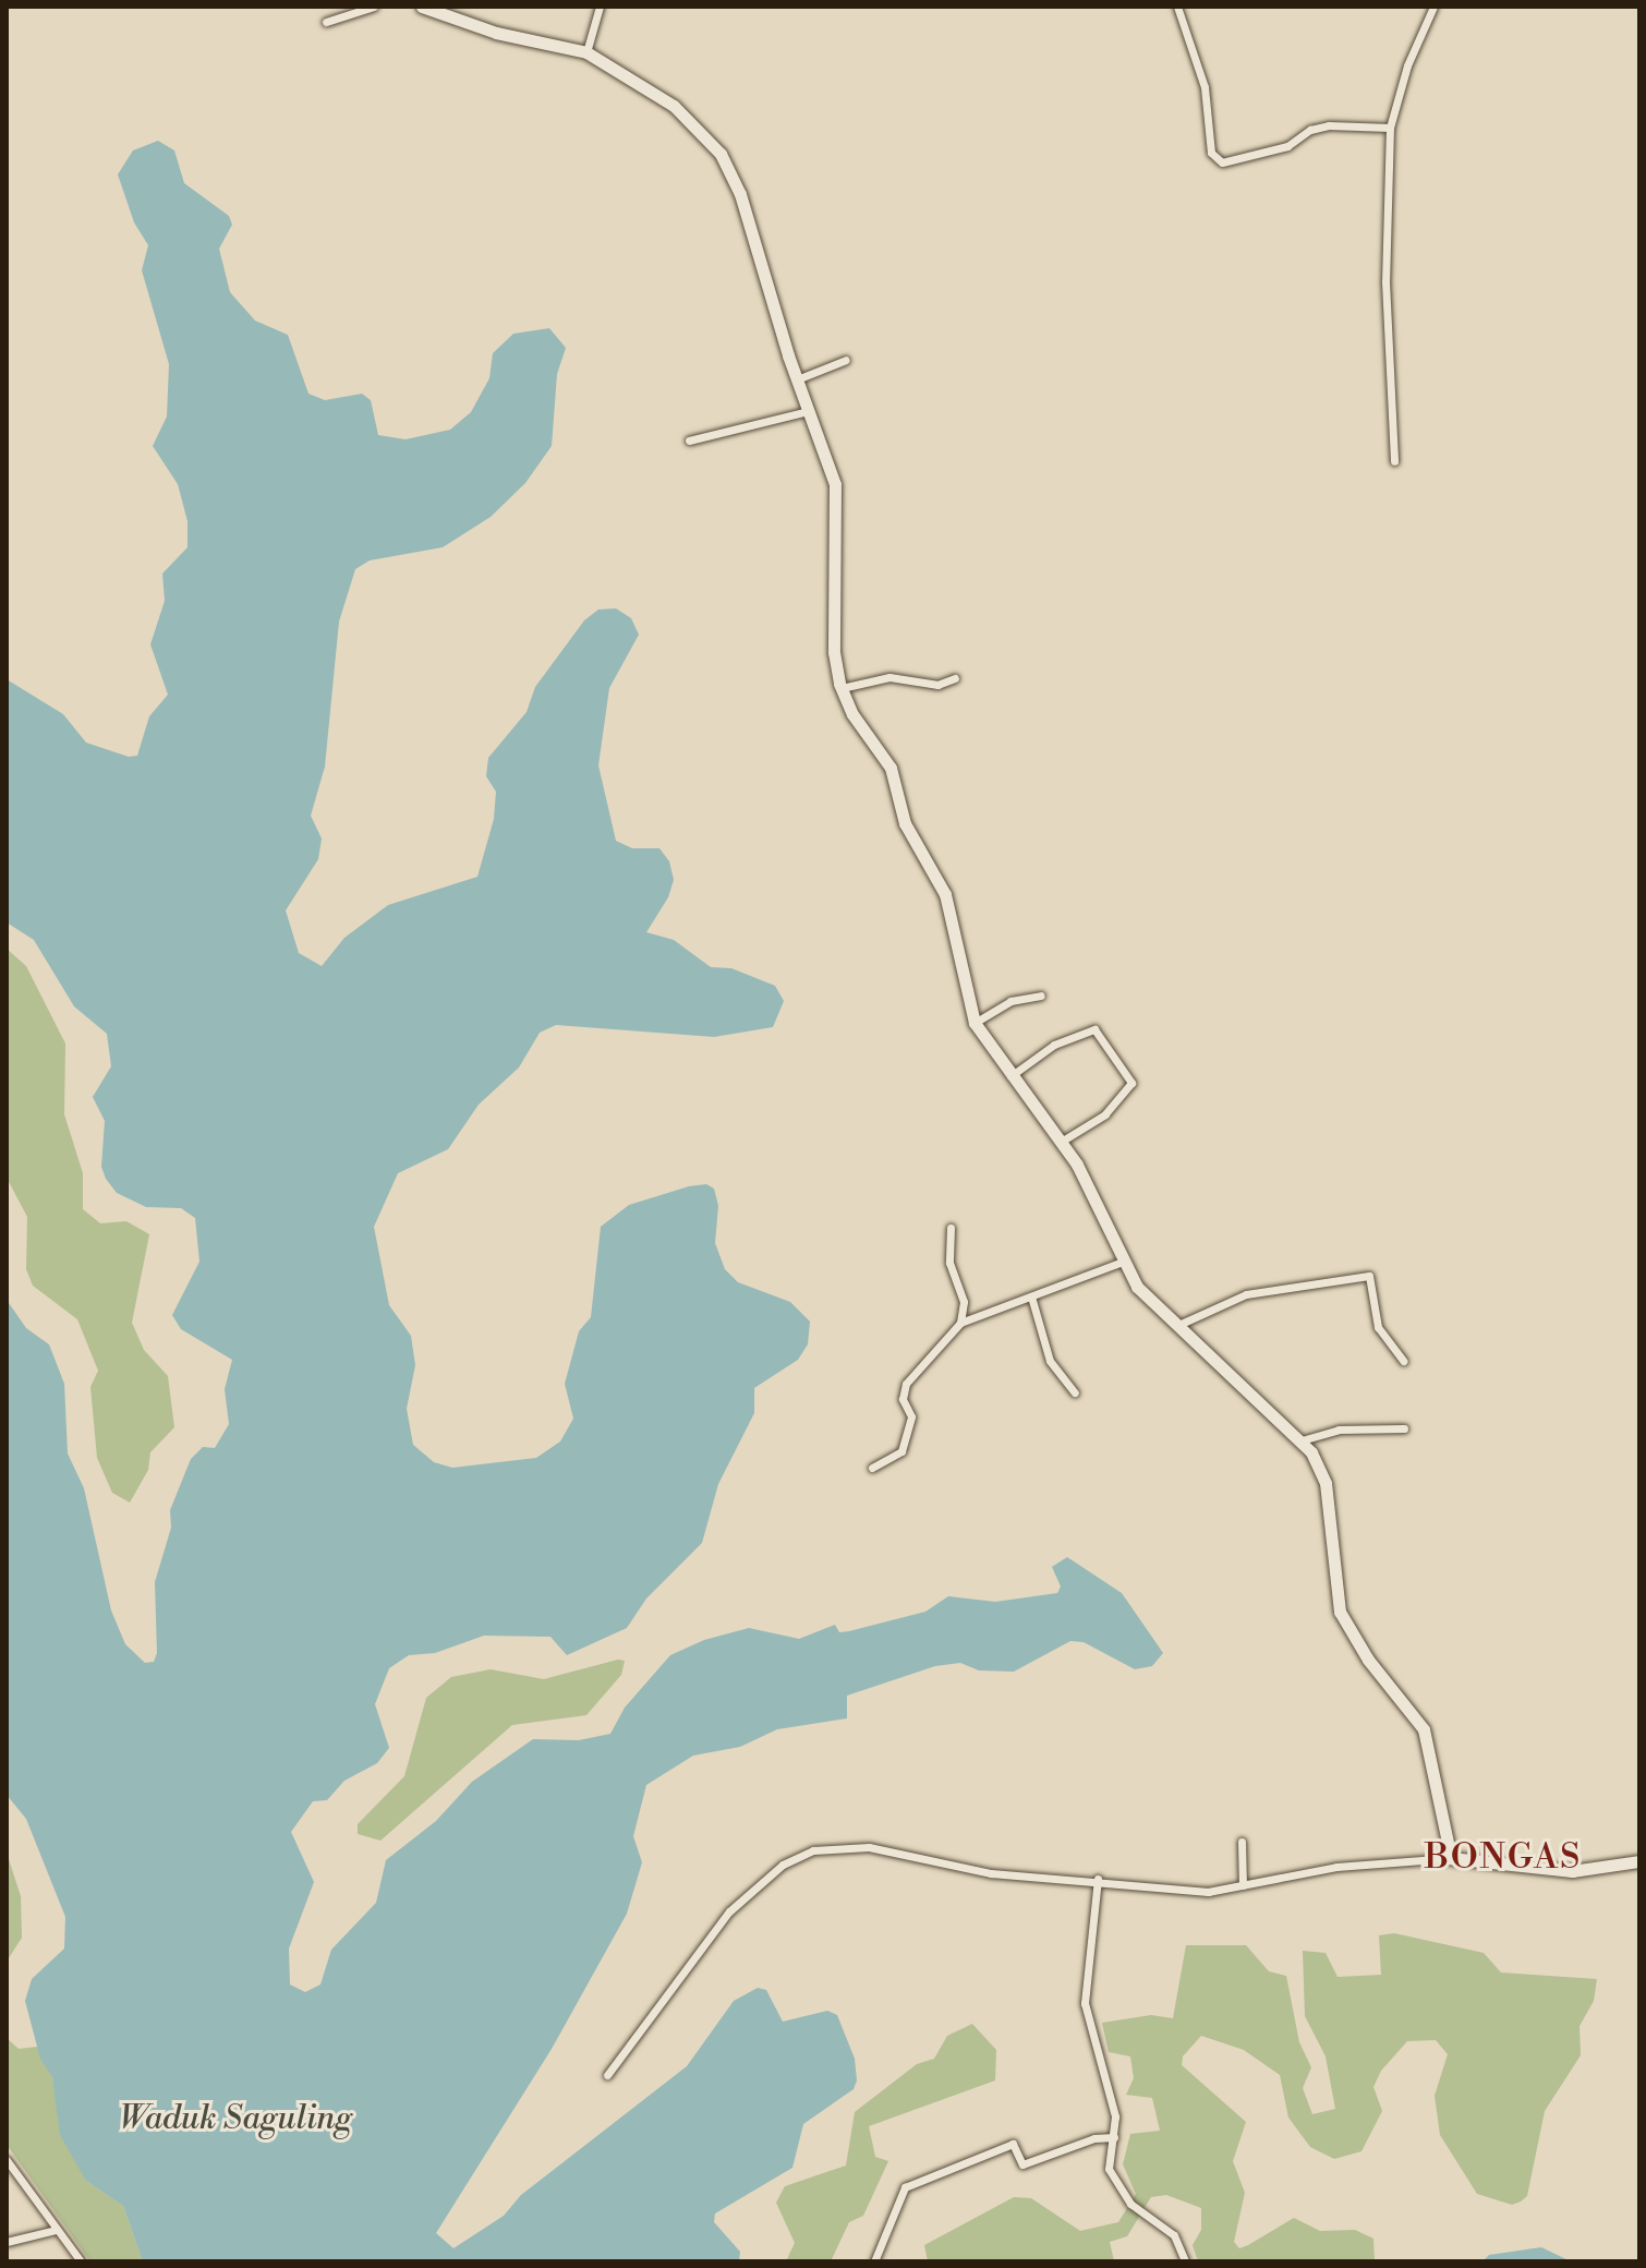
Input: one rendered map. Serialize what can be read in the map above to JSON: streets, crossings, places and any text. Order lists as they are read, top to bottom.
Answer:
{
  "districts": ["BONGAS"],
  "water": ["Waduk Saguling"]
}
